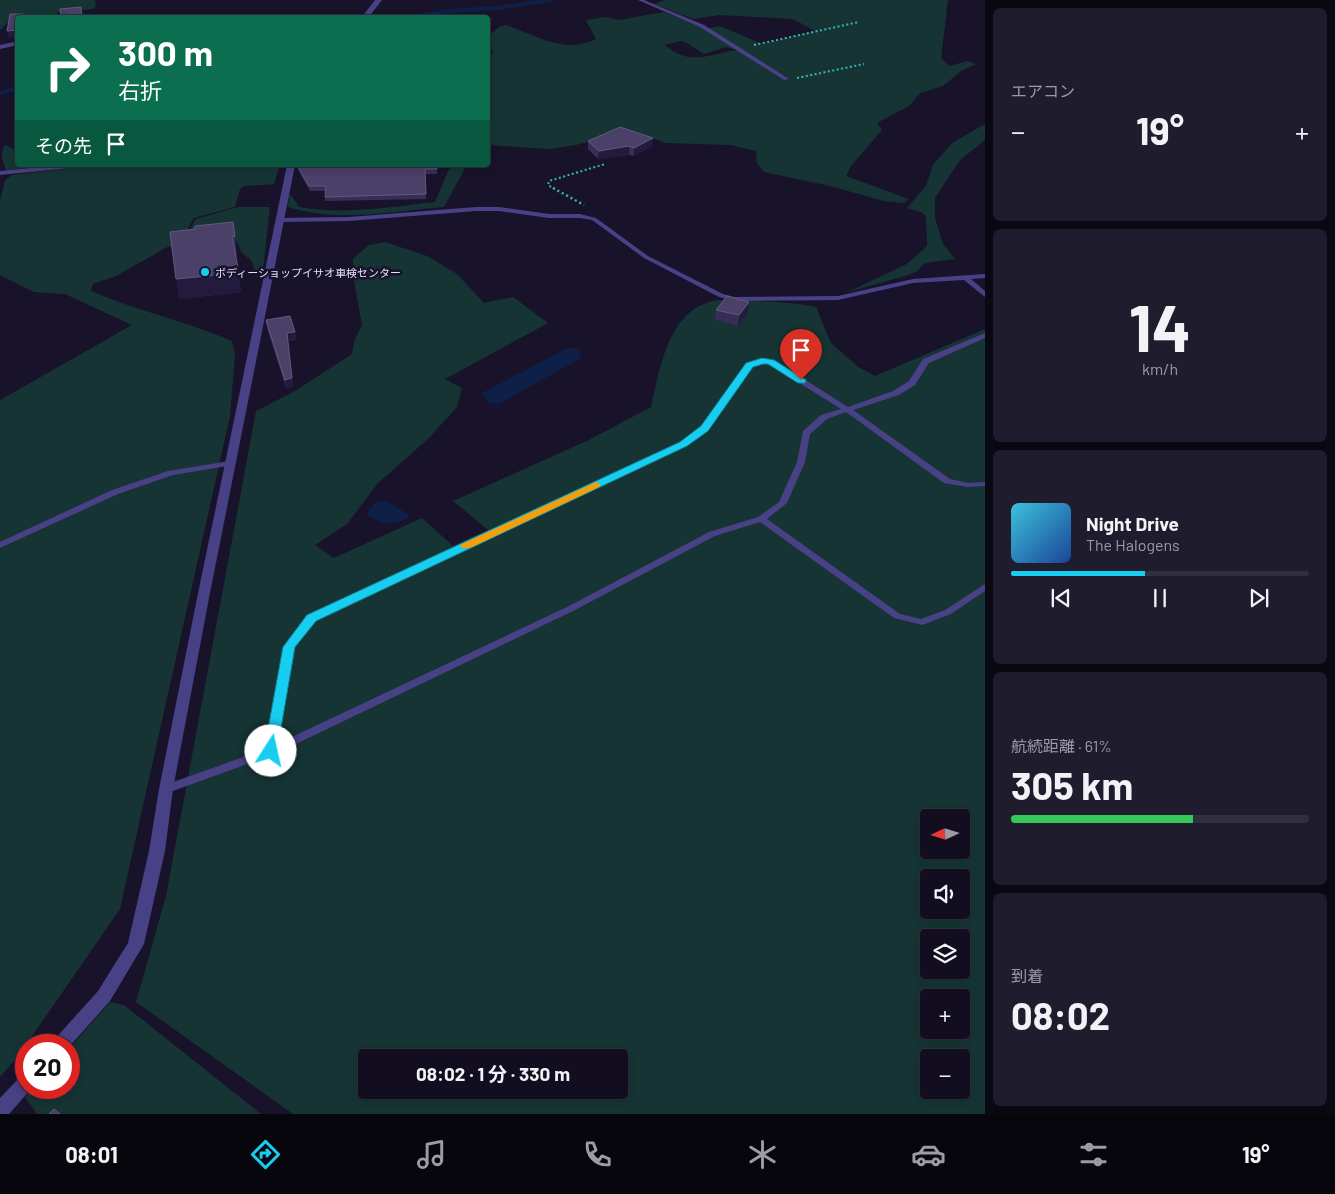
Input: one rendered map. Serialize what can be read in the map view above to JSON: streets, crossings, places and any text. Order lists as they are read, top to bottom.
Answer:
{
  "places": ["ボディーショップイサオ車検センター"],
  "north": "left",
  "page": {
    "tile": [
      "エアコン",
      ["14", "km/h"],
      ["航続距離 · 61%", "305 km"],
      ["到着", "08:02"]
    ],
    "turn": ["300 m", "右折"],
    "heat": ["−", "19°", "+"],
    "then": "その先",
    "song": ["Night Drive", "The Halogens"],
    "map_buttons": ["+", "−"],
    "limit": "20",
    "trip": "08:02 · 1 分 · 330 m",
    "tabs": ["08:01", "19°"]
  }
}
